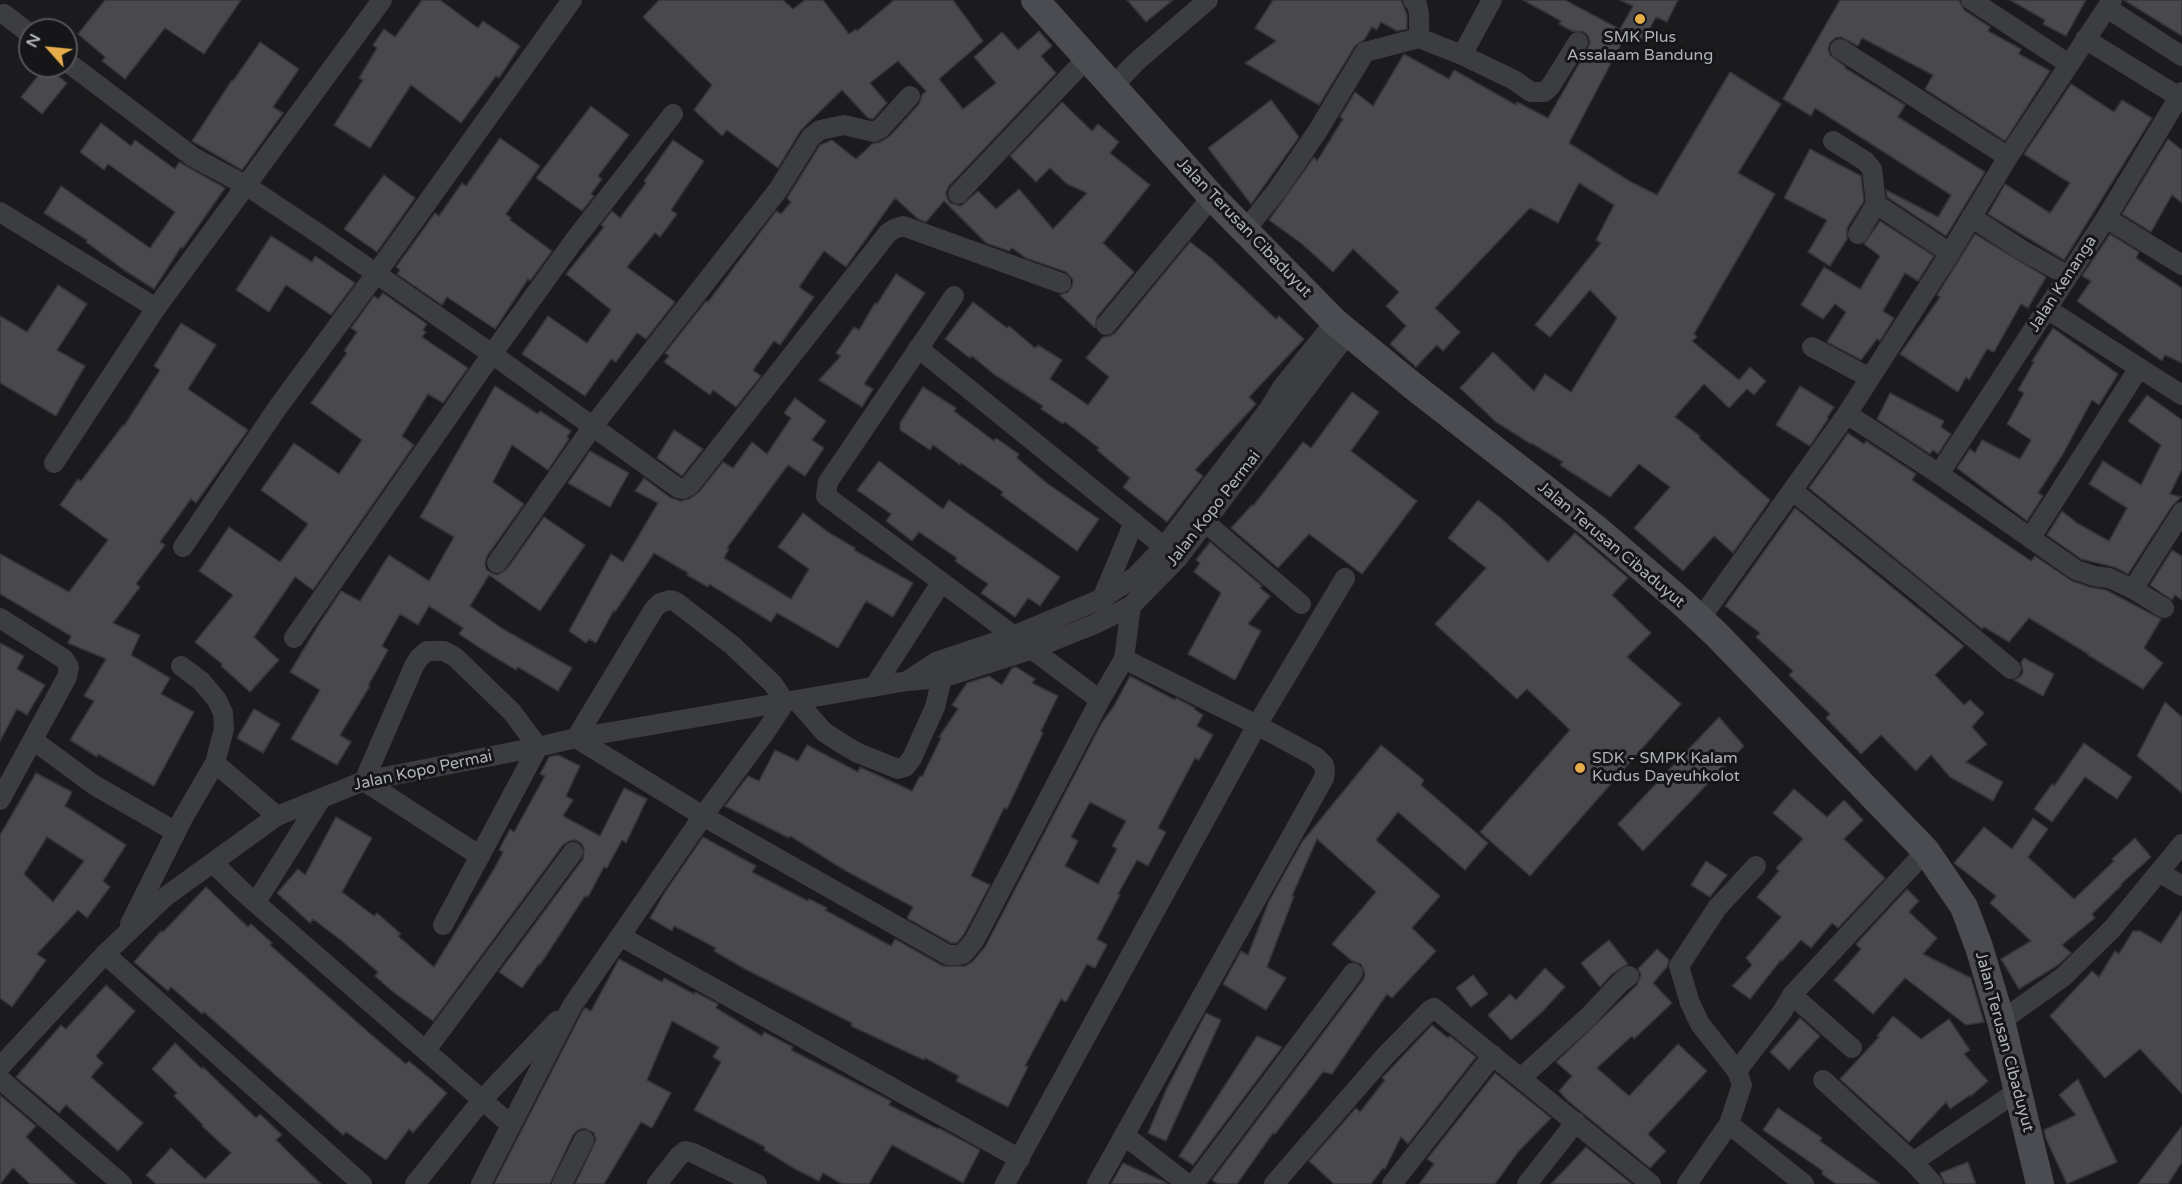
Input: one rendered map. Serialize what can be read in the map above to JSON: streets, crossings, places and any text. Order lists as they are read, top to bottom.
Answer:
{
  "streets": {
    "main road": ["Jalan Terusan Cibaduyut"],
    "street": ["Jalan Kenanga", "Jalan Kopo Permai"]
  },
  "crossings": [
    ["Jalan Terusan Cibaduyut", "Jalan Kopo Permai"]
  ],
  "places": ["SMK Plus Assalaam Bandung", "SDK - SMPK Kalam Kudus Dayeuhkolot"],
  "north": "top left"
}
